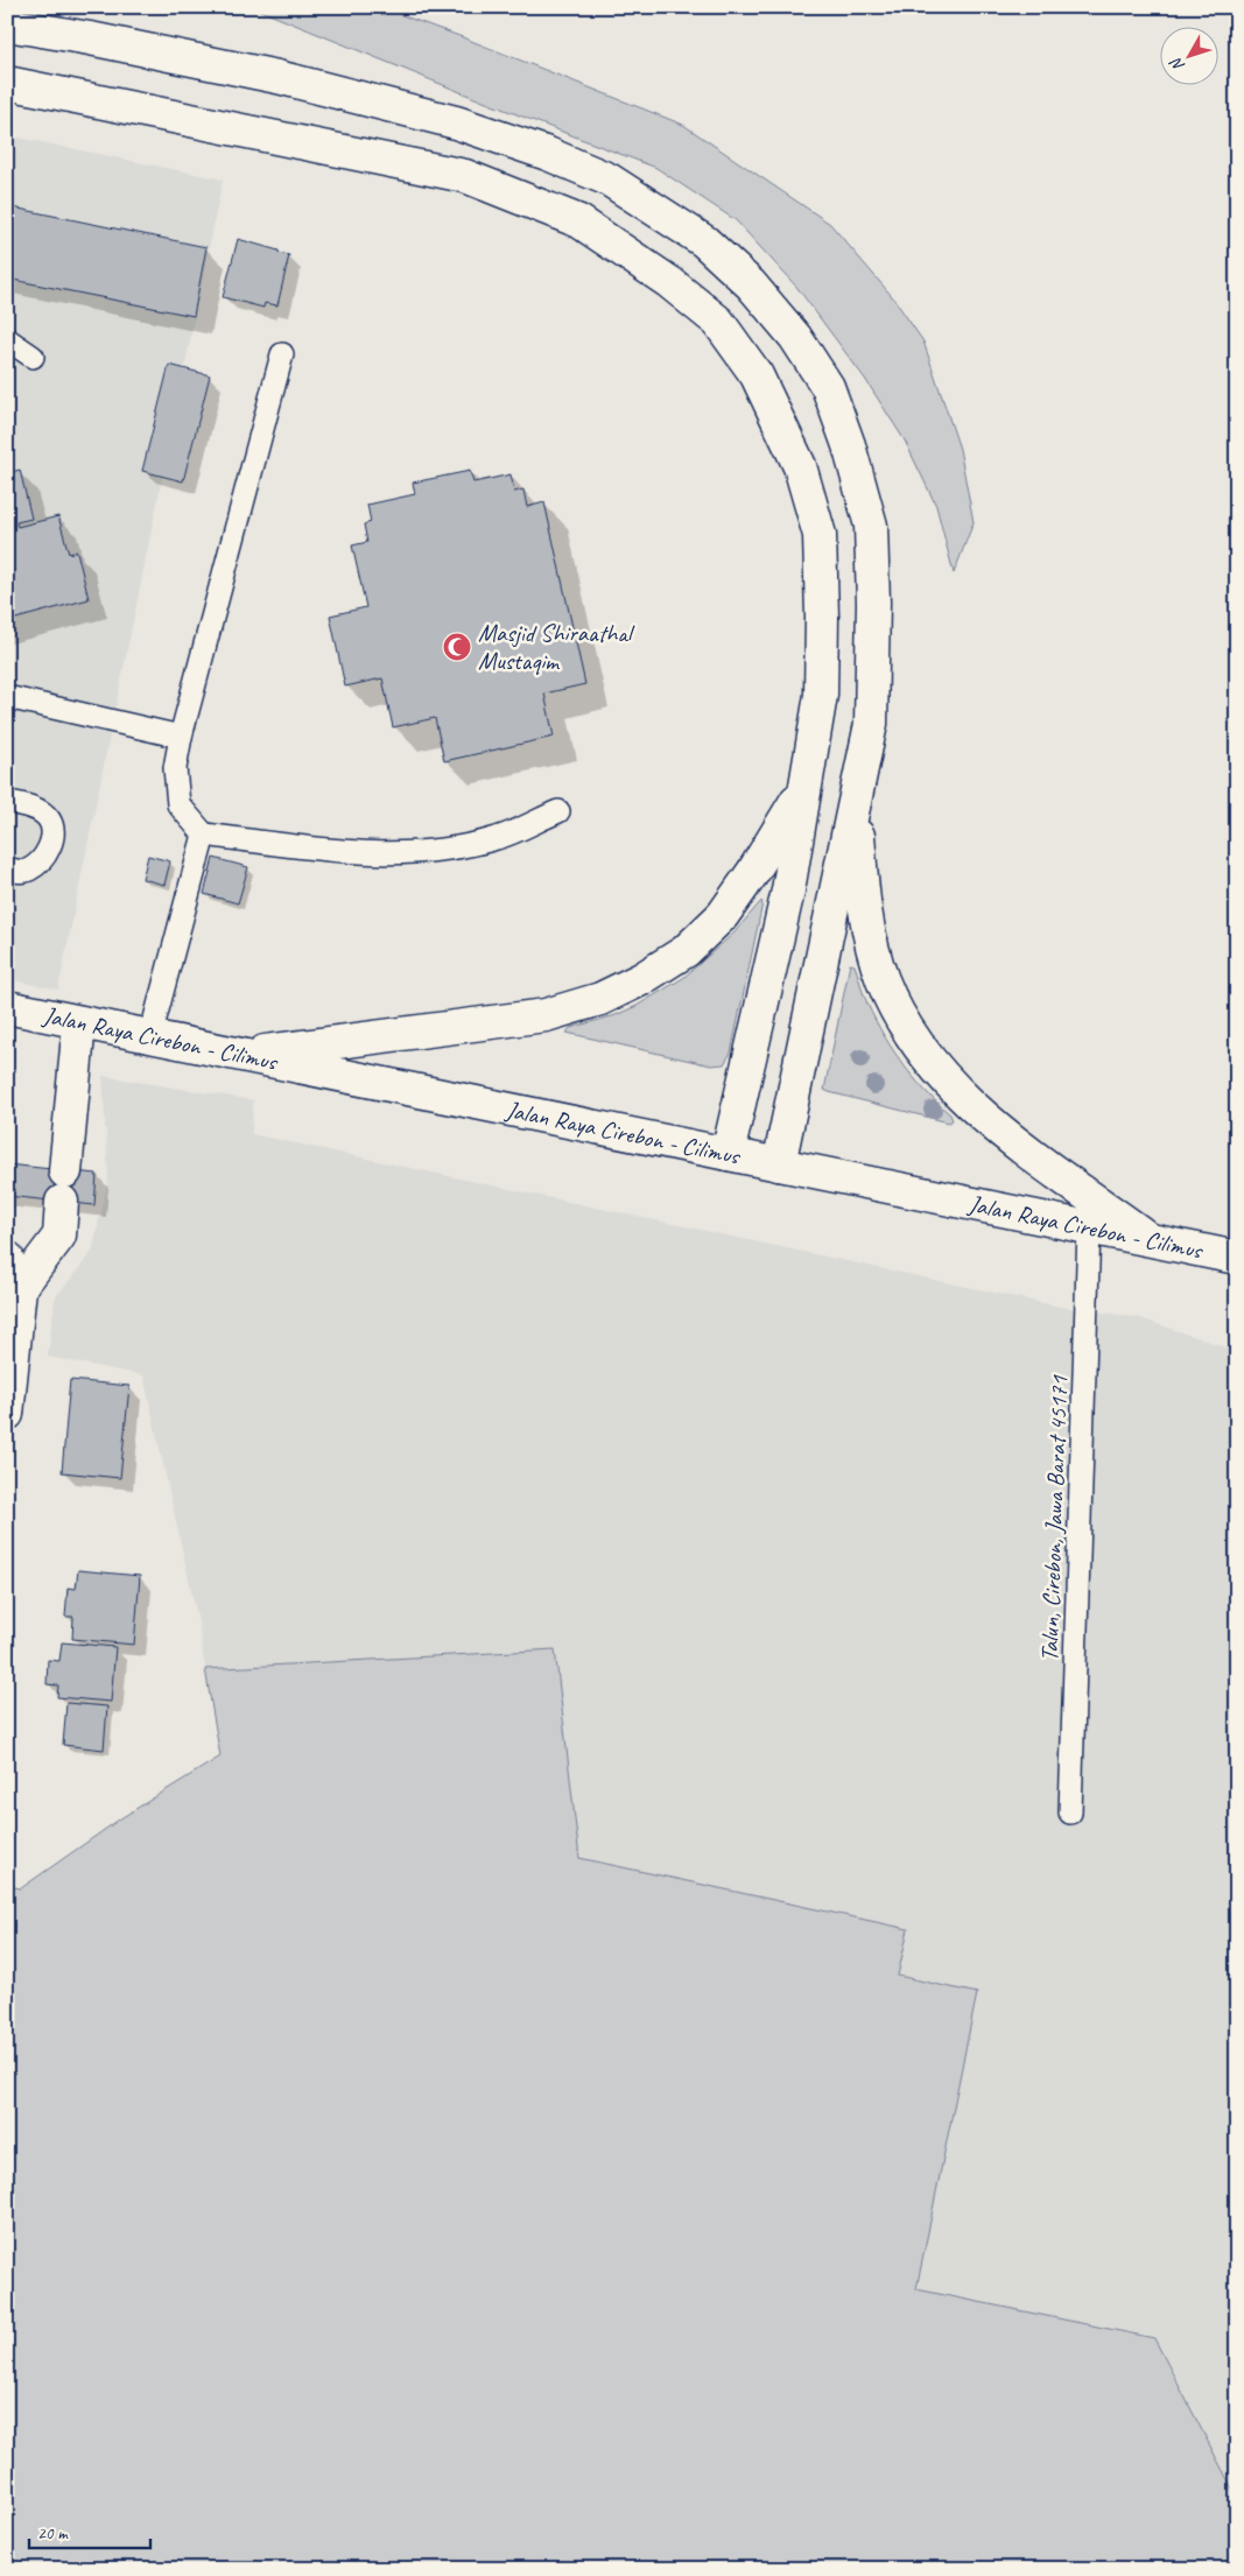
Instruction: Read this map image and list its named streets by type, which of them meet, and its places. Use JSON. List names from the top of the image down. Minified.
{"streets":{"main road":["Jalan Raya Cirebon - Cilimus"],"lane":["Talun, Cirebon, Jawa Barat 45171"]},"crossings":[["Jalan Raya Cirebon - Cilimus","Talun, Cirebon, Jawa Barat 45171"]],"places":{"mosque":["Masjid Shiraathal Mustaqim"]},"scale_bar":"20 m","north":"bottom left"}
